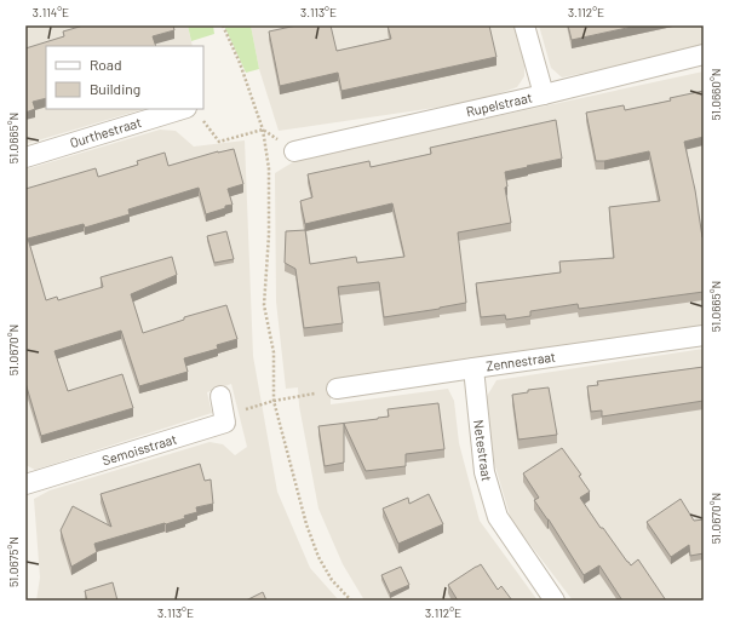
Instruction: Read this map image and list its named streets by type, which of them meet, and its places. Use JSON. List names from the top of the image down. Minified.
{"streets":{"street":["Rupelstraat","Ourthestraat","Zennestraat","Semoisstraat","Netestraat"]},"crossings":[["Zennestraat","Netestraat"]],"legend":["Road","Building"],"coordinates":["3.114°E","3.113°E","3.112°E","51.0660°N","51.0665°N","51.0670°N","51.0675°N"]}
